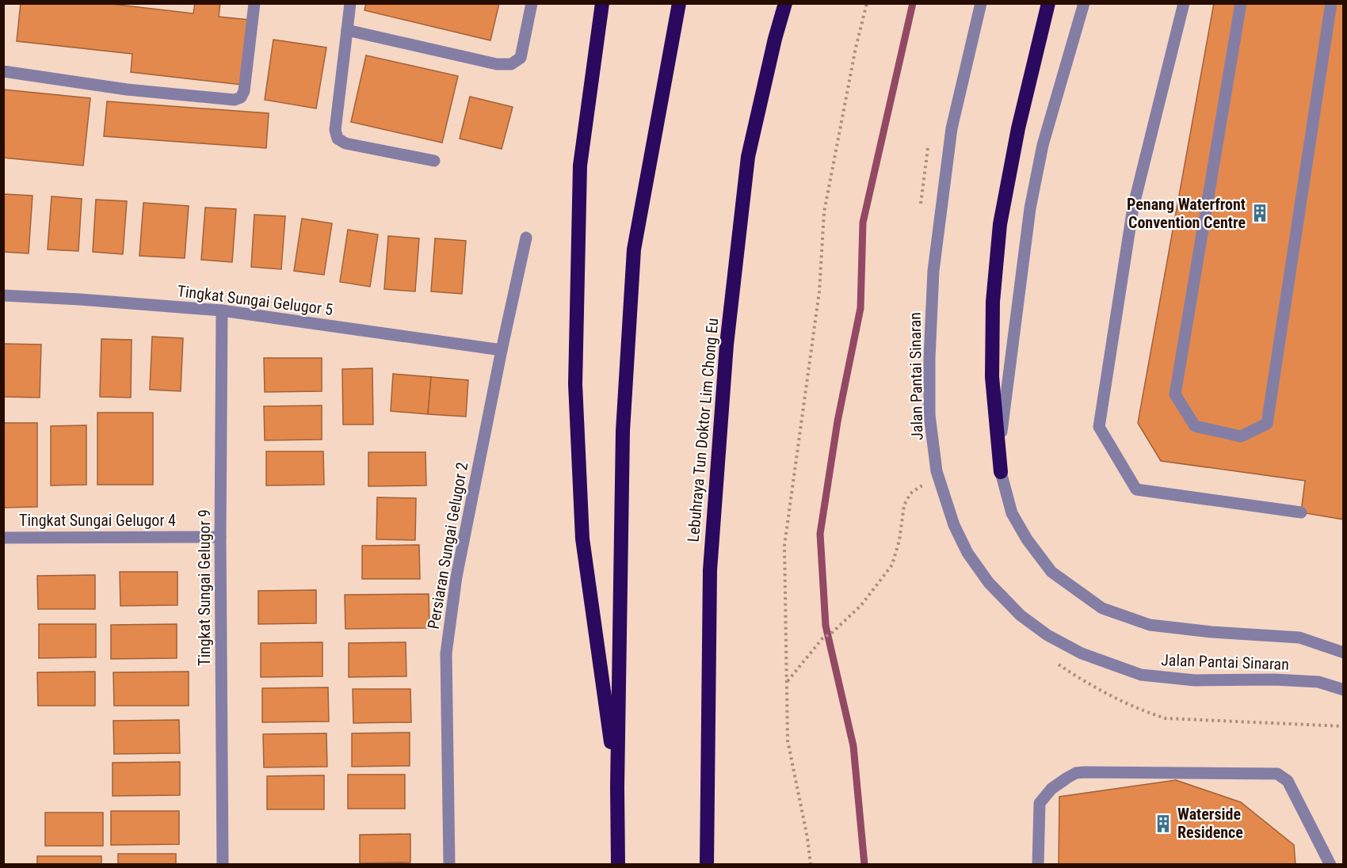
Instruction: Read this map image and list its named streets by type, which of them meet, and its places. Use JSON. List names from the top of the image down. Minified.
{"streets":{"highway":["Lebuhraya Tun Doktor Lim Chong Eu"],"street":["Tingkat Sungai Gelugor 5","Jalan Pantai Sinaran","Tingkat Sungai Gelugor 4","Persiaran Sungai Gelugor 2","Tingkat Sungai Gelugor 9"]},"crossings":[["Tingkat Sungai Gelugor 5","Persiaran Sungai Gelugor 2"],["Tingkat Sungai Gelugor 5","Tingkat Sungai Gelugor 9"],["Tingkat Sungai Gelugor 4","Tingkat Sungai Gelugor 9"]],"places":{"building":["Penang Waterfront Convention Centre","Waterside Residence"]}}
